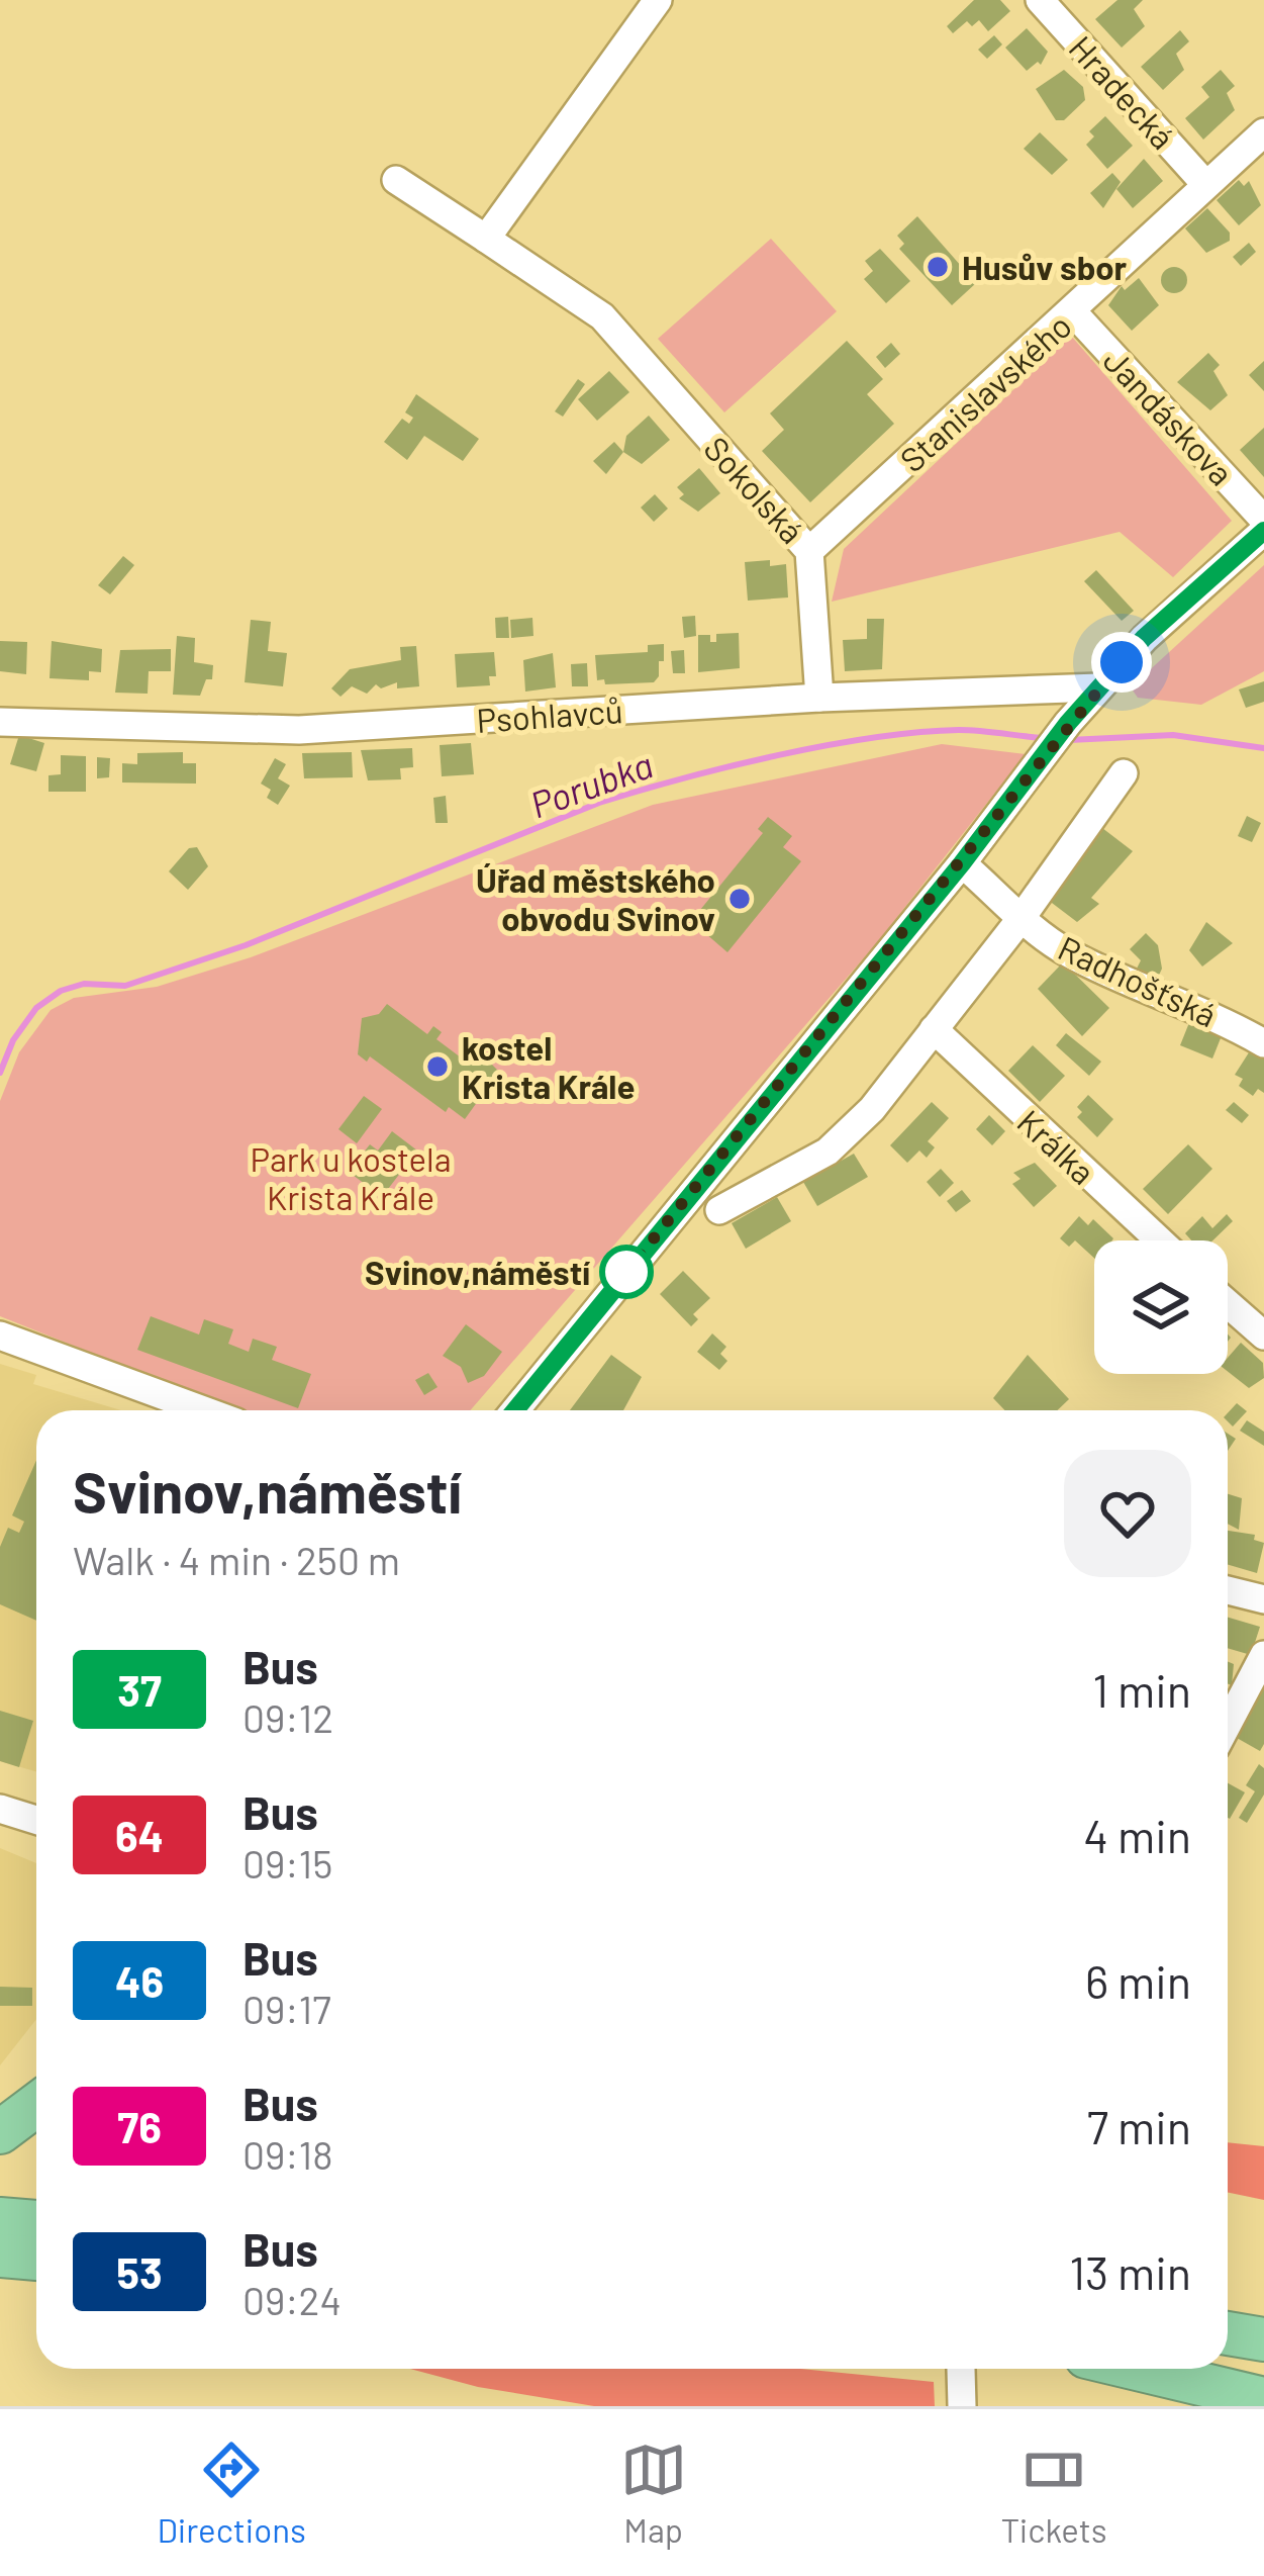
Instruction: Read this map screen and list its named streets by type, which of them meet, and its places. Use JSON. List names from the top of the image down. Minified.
{"streets":{"street":["Hradecká","Stanislavského","Jandáskova","Sokolská","Psohlavců","Radhošťská","Králka"]},"crossings":[["Hradecká","Stanislavského"],["Stanislavského","Jandáskova"],["Stanislavského","Sokolská"],["Sokolská","Psohlavců"]],"water":["Porubka"],"parks":["Park u kostela Krista Krále"],"places":["Husův sbor","Úřad městského obvodu Svinov","kostel Krista Krále","Svinov,náměstí"],"lines":["bus line 37"],"page":{"heading":["Svinov,náměstí","Walk · 4 min · 250 m"],"list":[{"mark":"37","name":"Bus","note":"09:12","value":"1 min"},{"mark":"64","name":"Bus","note":"09:15","value":"4 min"},{"mark":"46","name":"Bus","note":"09:17","value":"6 min"},{"mark":"76","name":"Bus","note":"09:18","value":"7 min"},{"mark":"53","name":"Bus","note":"09:24","value":"13 min"}],"tabs":["Directions","Map","Tickets"]}}
